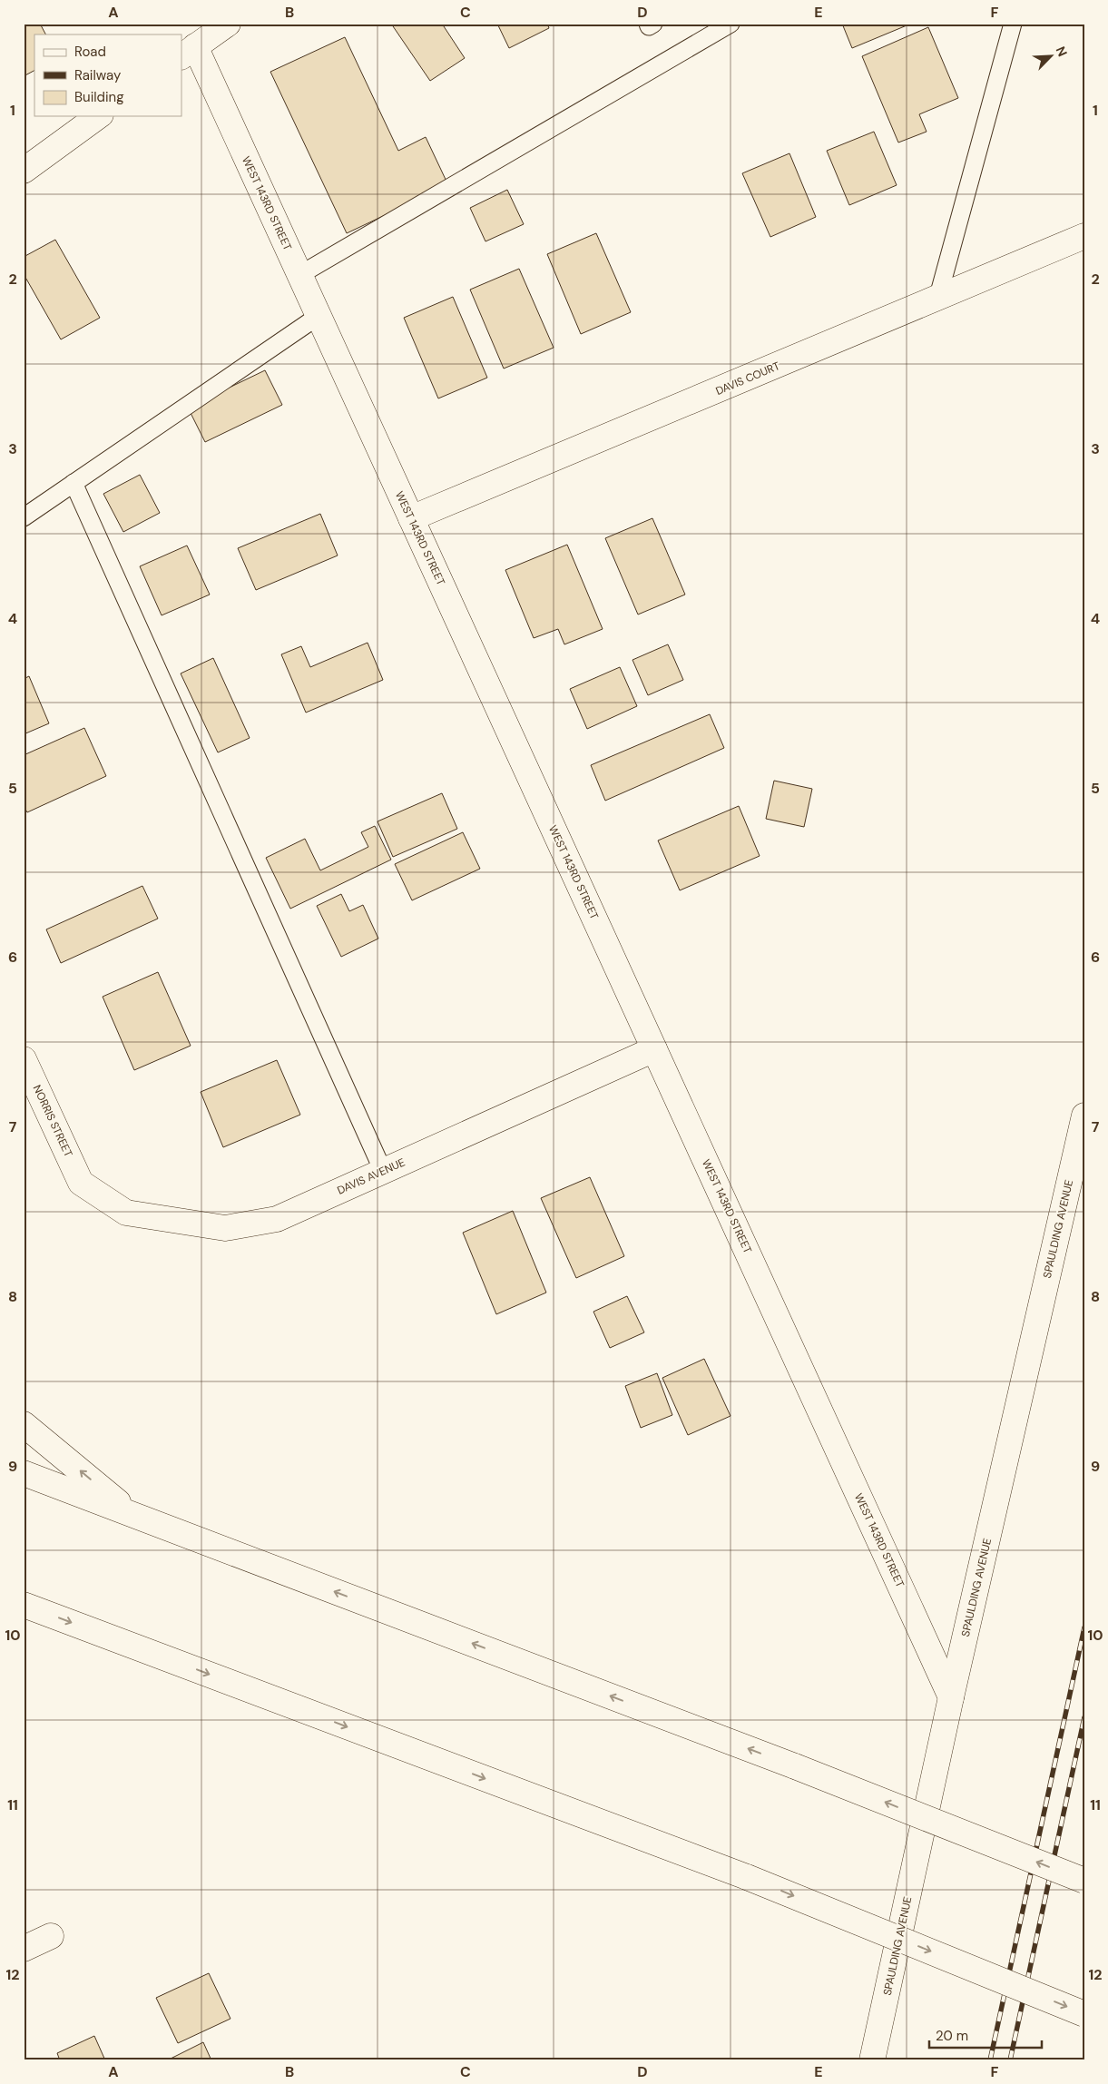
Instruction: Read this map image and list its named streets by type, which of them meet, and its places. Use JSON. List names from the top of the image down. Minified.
{"streets":{"main road":["WEST 143RD STREET","DAVIS COURT","NORRIS STREET","DAVIS AVENUE","SPAULDING AVENUE"]},"crossings":[["WEST 143RD STREET","DAVIS COURT"],["WEST 143RD STREET","DAVIS AVENUE"],["WEST 143RD STREET","SPAULDING AVENUE"],["NORRIS STREET","DAVIS AVENUE"]],"legend":["Road","Railway","Building"],"scale_bar":"20 m","north":"top right","grid":{"columns":["A","B","C","D","E","F"],"rows":["1","2","3","4","5","6","7","8","9","10","11","12"]}}
